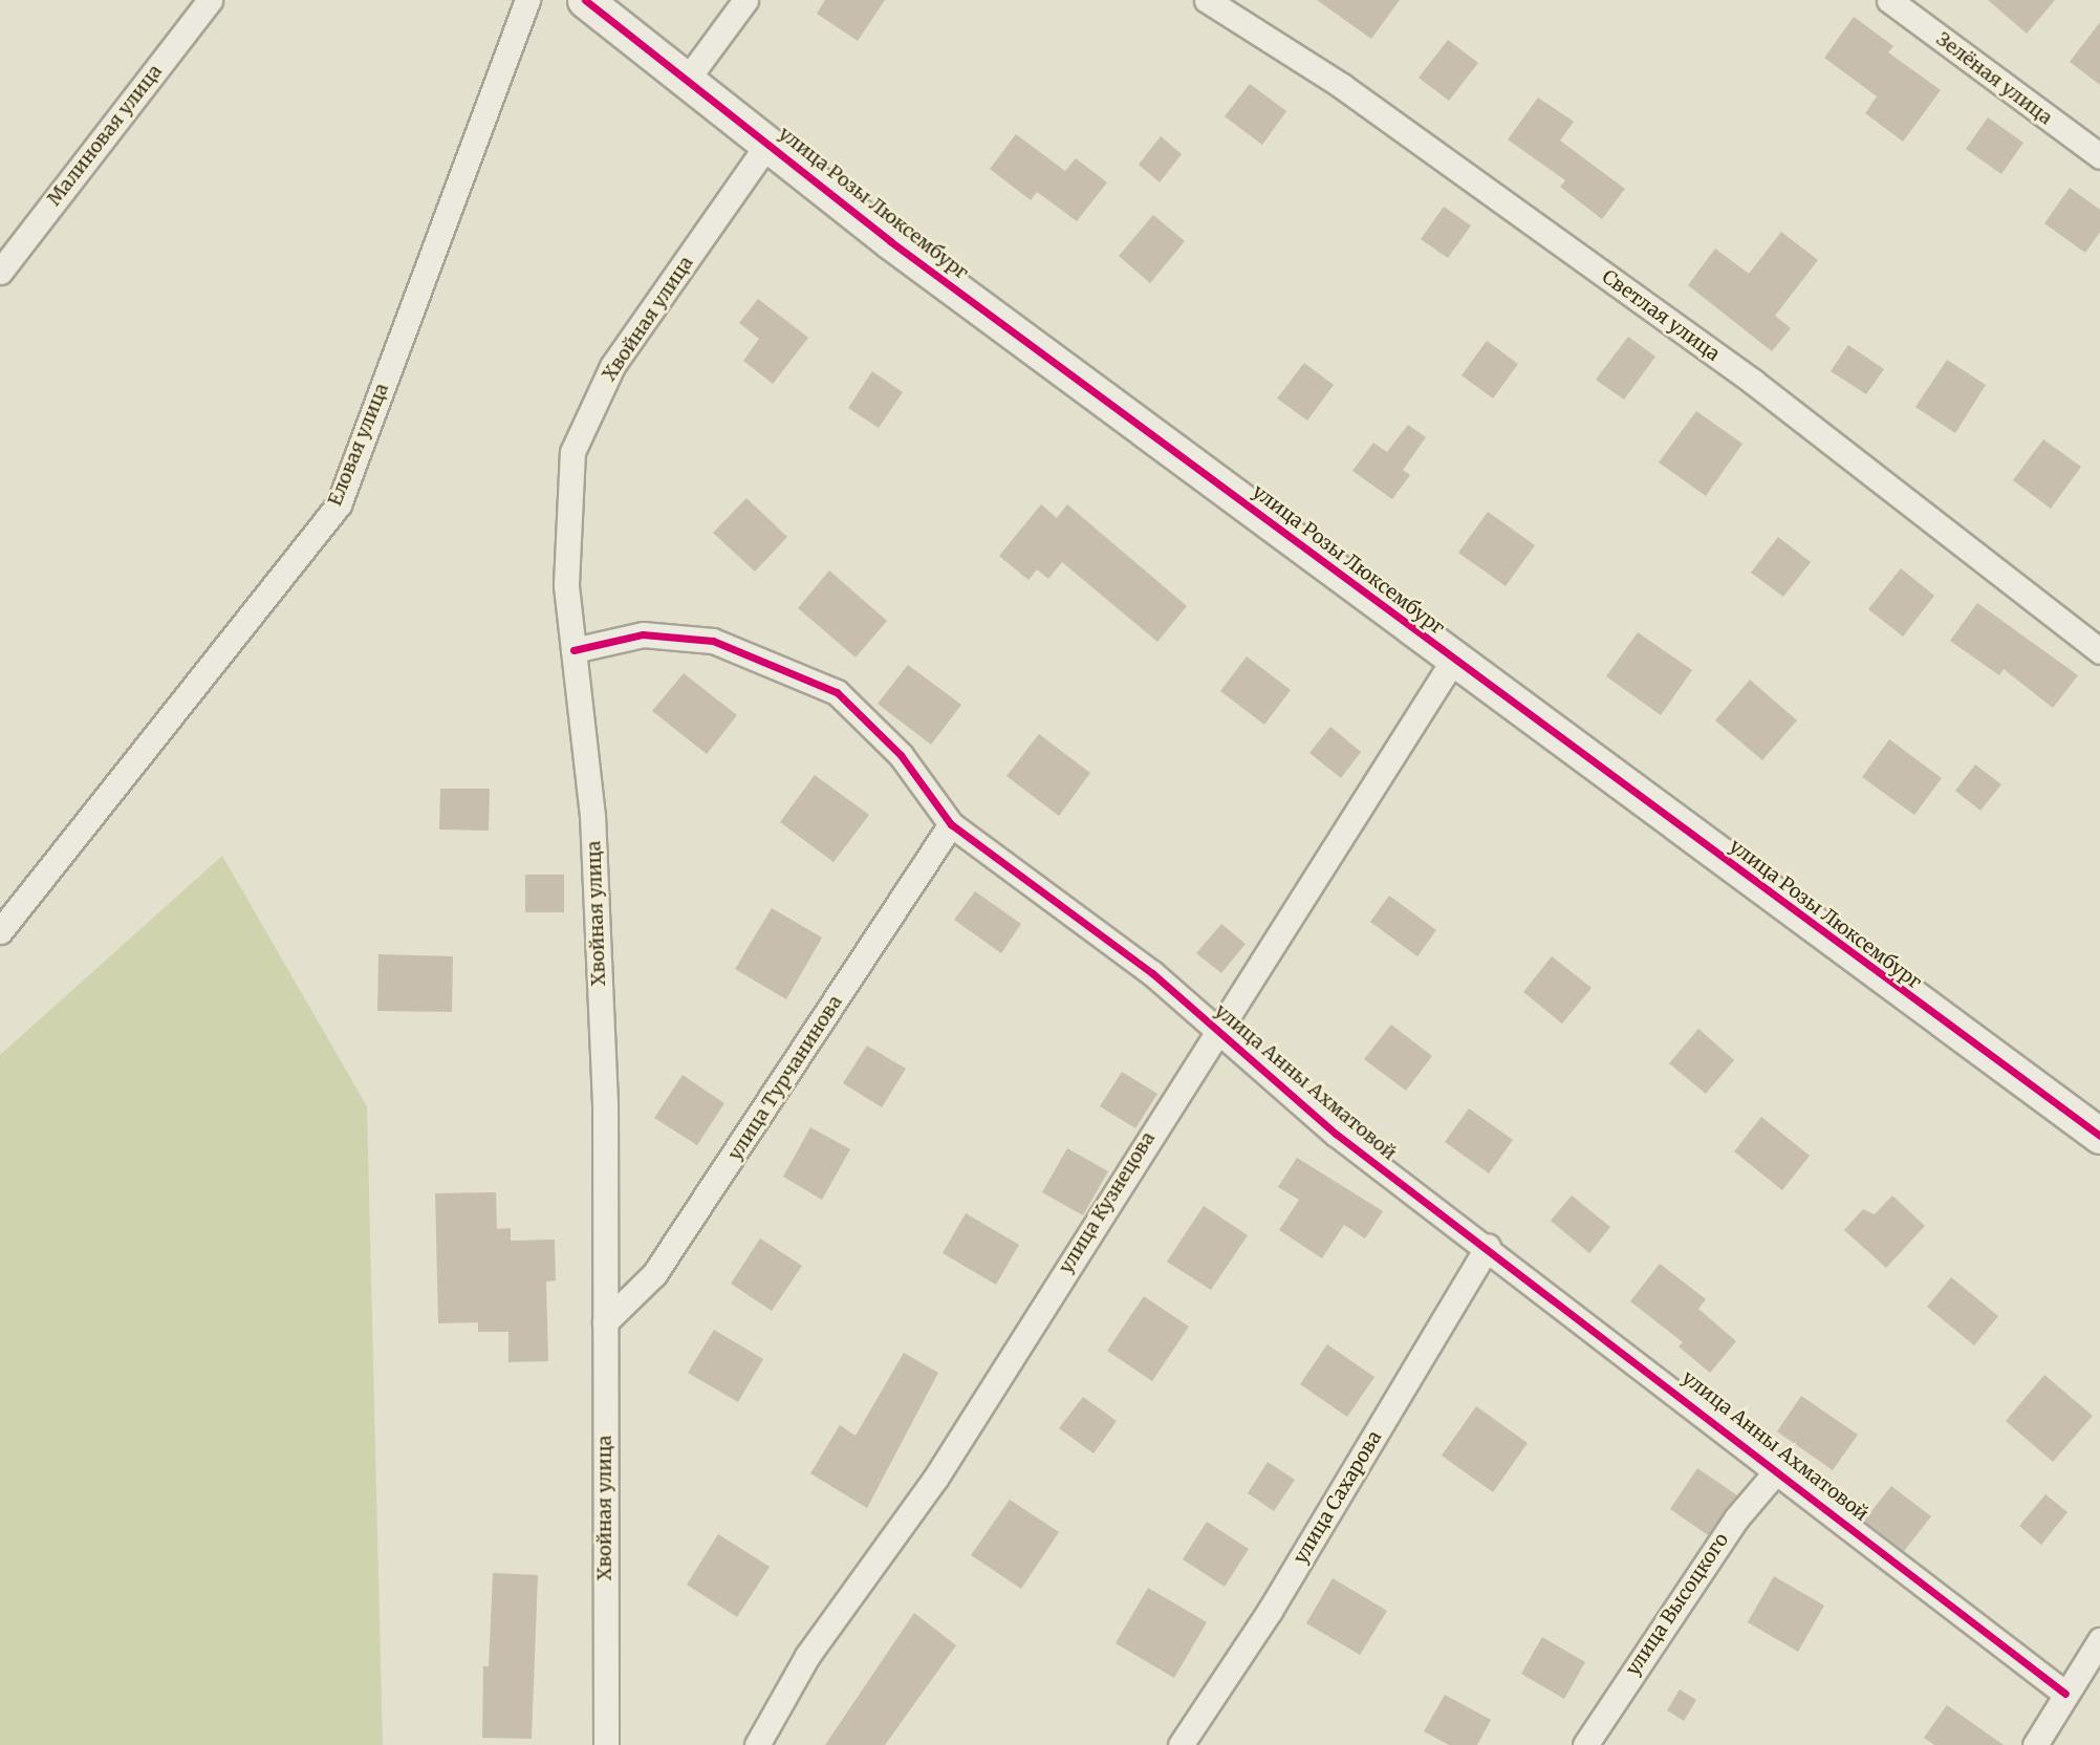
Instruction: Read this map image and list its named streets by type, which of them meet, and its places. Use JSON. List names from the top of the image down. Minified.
{"streets":{"street":["Зелёная улица","Малиновая улица","улица Розы Люксембург","Светлая улица","Хвойная улица","Еловая улица","улица Турчанинова","улица Анны Ахматовой","улица Кузнецова","улица Сахарова","улица Высоцкого"]},"crossings":[["улица Розы Люксембург","Хвойная улица"],["улица Розы Люксембург","улица Кузнецова"],["Хвойная улица","улица Турчанинова"],["Хвойная улица","улица Анны Ахматовой"],["улица Турчанинова","улица Анны Ахматовой"],["улица Анны Ахматовой","улица Кузнецова"],["улица Анны Ахматовой","улица Сахарова"],["улица Анны Ахматовой","улица Высоцкого"]]}
